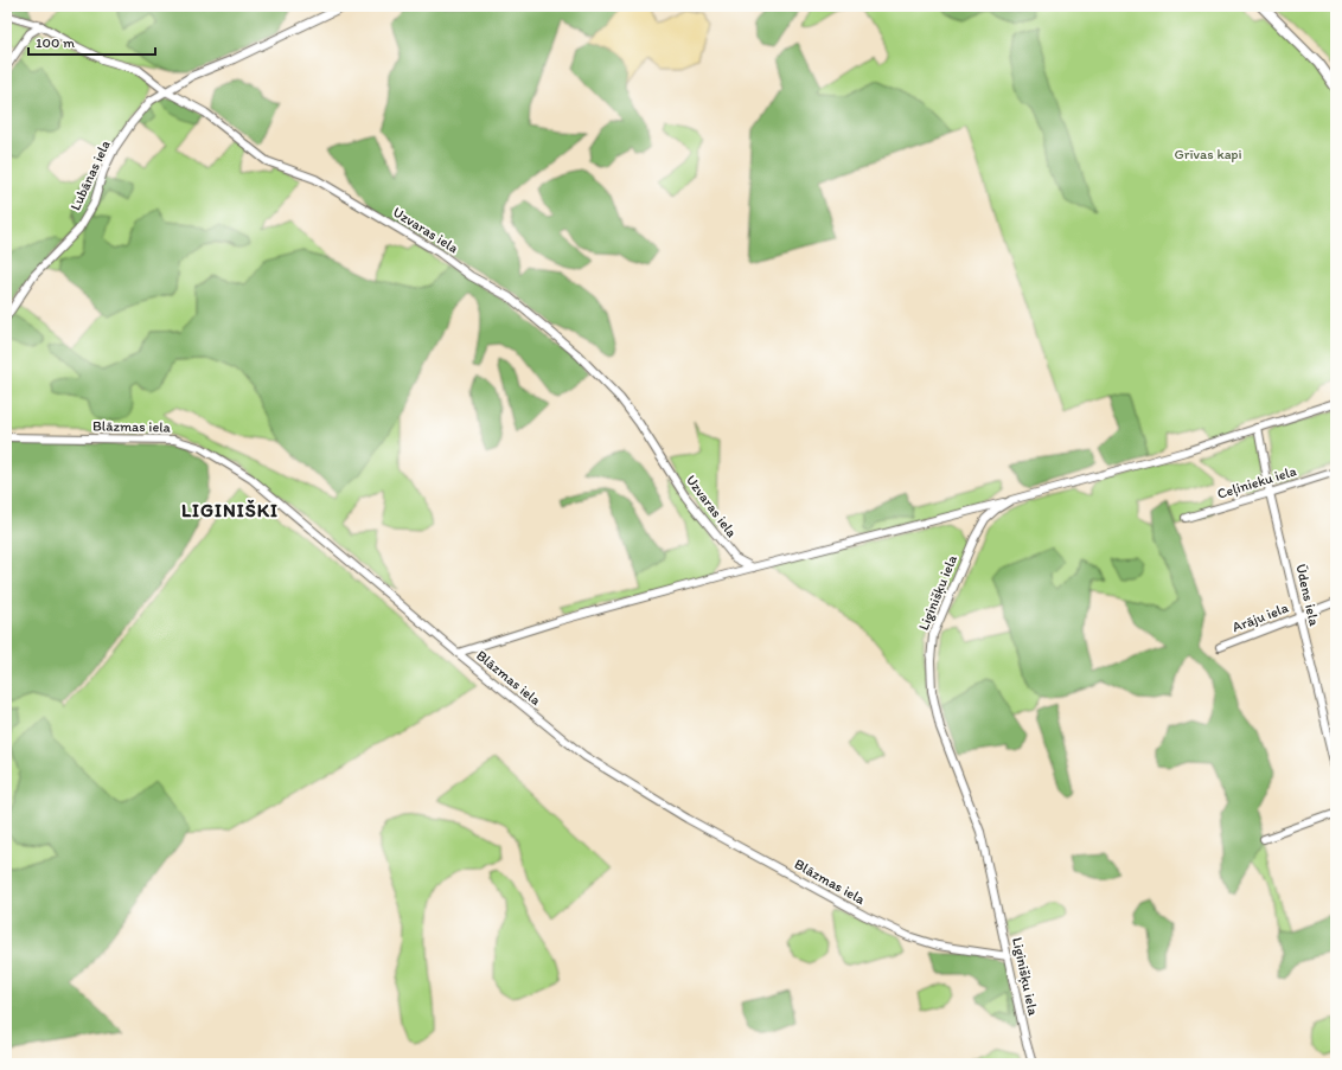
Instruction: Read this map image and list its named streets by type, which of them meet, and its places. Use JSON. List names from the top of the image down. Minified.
{"streets":{"street":["Lubānas iela","Uzvaras iela","Blāzmas iela","Ceļinieku iela","Liginišķu iela","Ūdens iela","Arāju iela"]},"crossings":[["Lubānas iela","Uzvaras iela"],["Blāzmas iela","Liginišķu iela"],["Ceļinieku iela","Ūdens iela"],["Liginišķu iela","Ūdens iela"],["Ūdens iela","Arāju iela"]],"districts":["LIGINIŠKI"],"parks":["Grīvas kapi"],"scale_bar":"100 m"}
